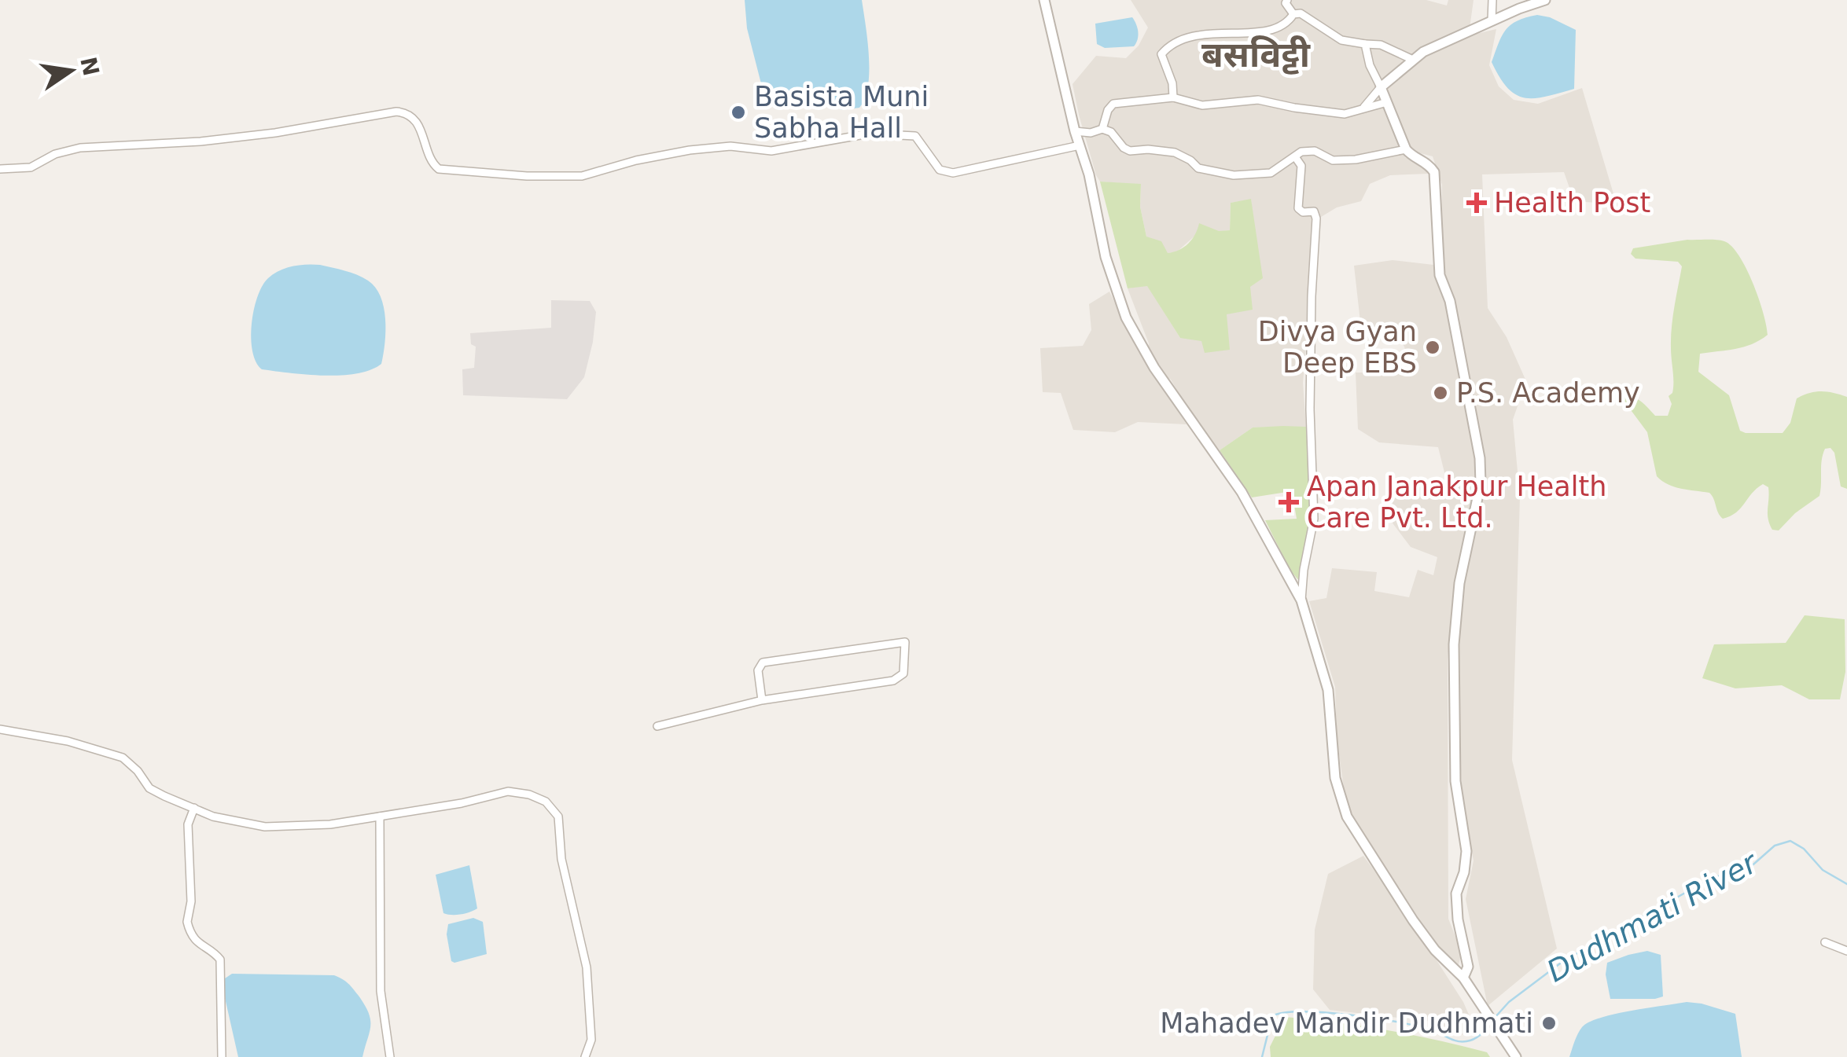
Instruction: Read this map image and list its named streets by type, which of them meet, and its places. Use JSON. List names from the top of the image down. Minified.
{"districts":["बसविट्टी"],"water":["Dudhmati River"],"places":{"other":["Basista Muni Sabha Hall","Divya Gyan Deep EBS","P.S. Academy","Mahadev Mandir Dudhmati"],"health":["Health Post","Apan Janakpur Health Care Pvt. Ltd."]},"north":"right"}
